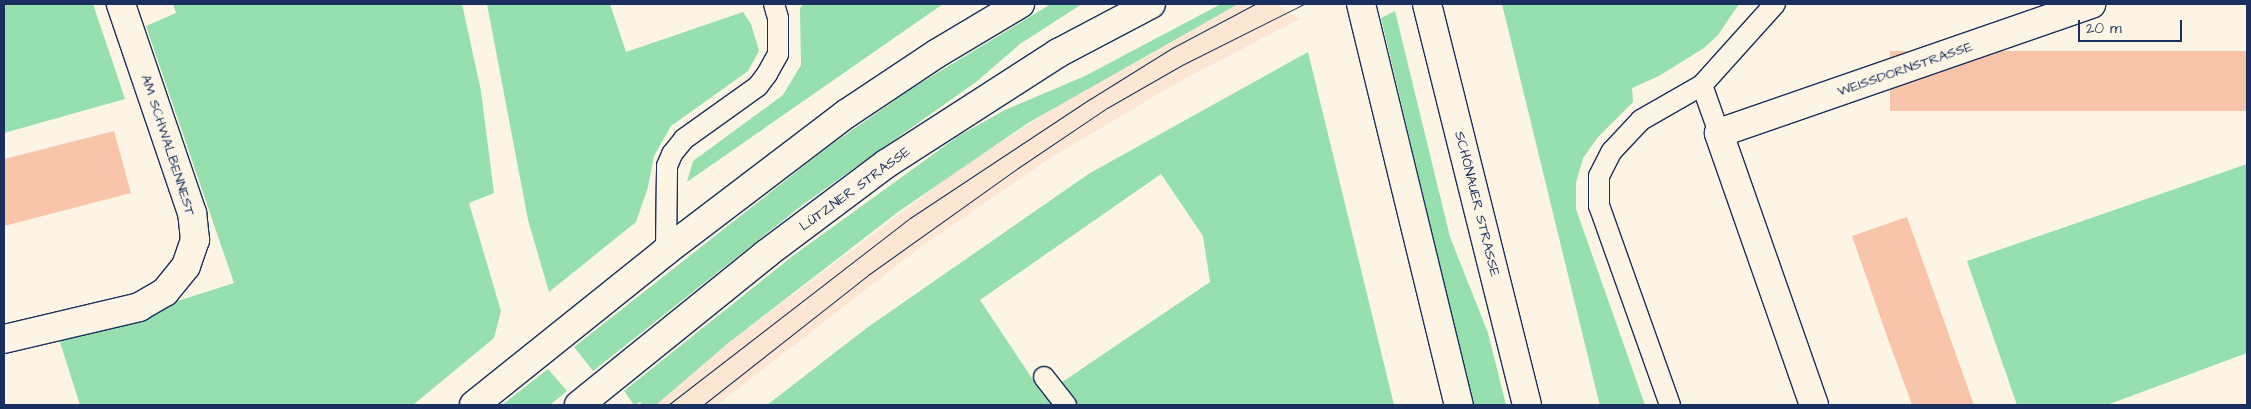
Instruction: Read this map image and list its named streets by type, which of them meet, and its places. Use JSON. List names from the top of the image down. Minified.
{"streets":{"main road":["WEISSDORNSTRASSE","AM SCHWALBENNEST","LÜTZNER STRASSE","SCHÖNAUER STRASSE"]},"scale_bar":"20 m"}
